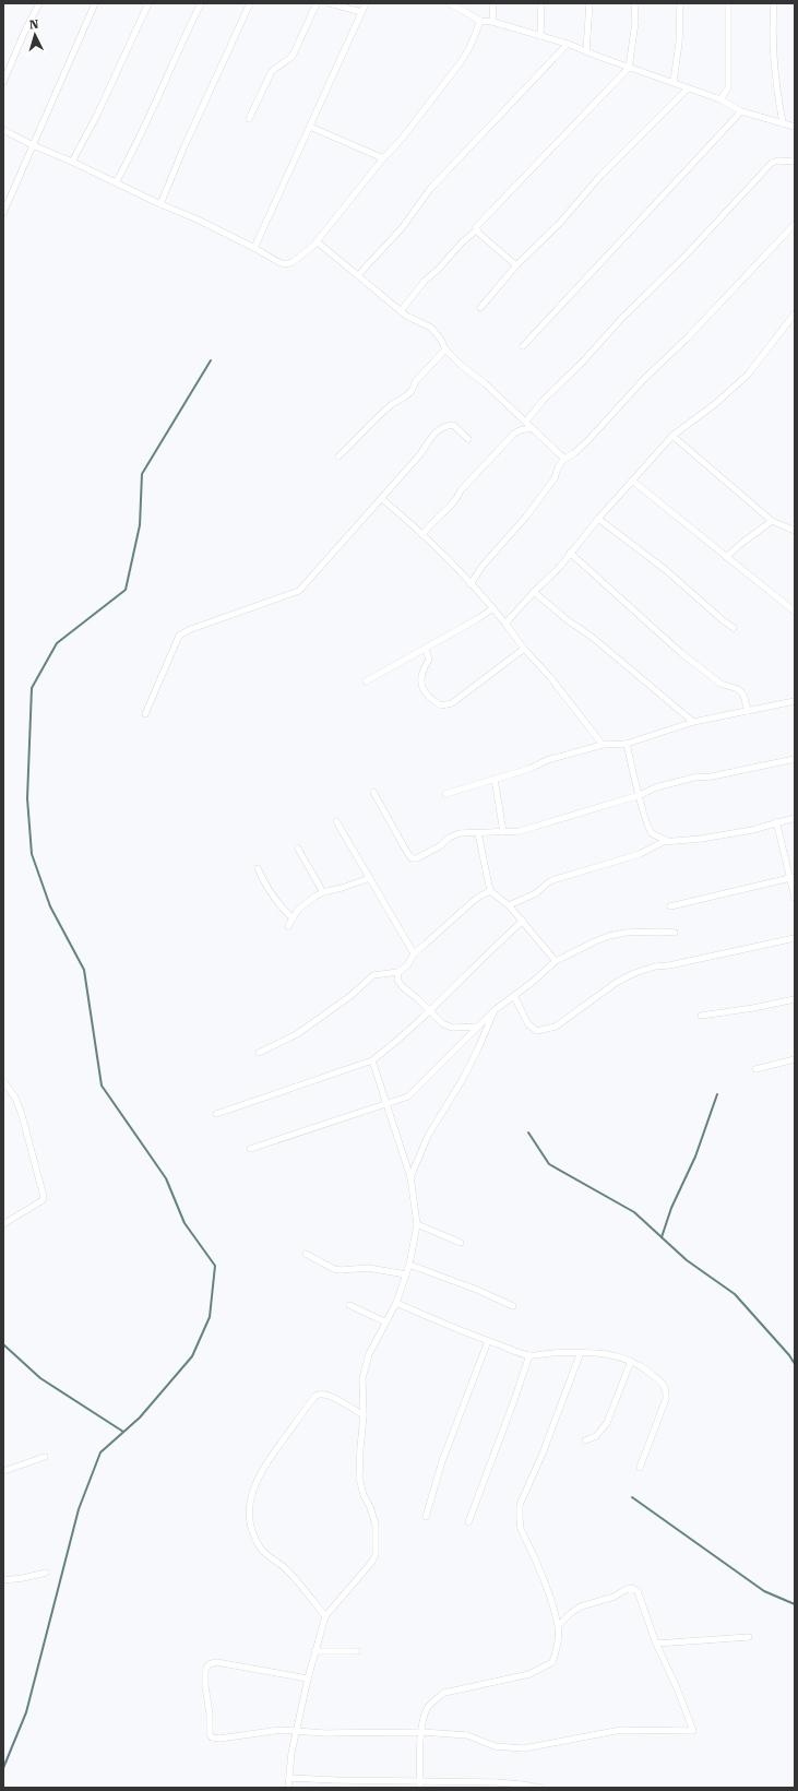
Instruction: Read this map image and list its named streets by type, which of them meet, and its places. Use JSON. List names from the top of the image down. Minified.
{"north":"top"}
